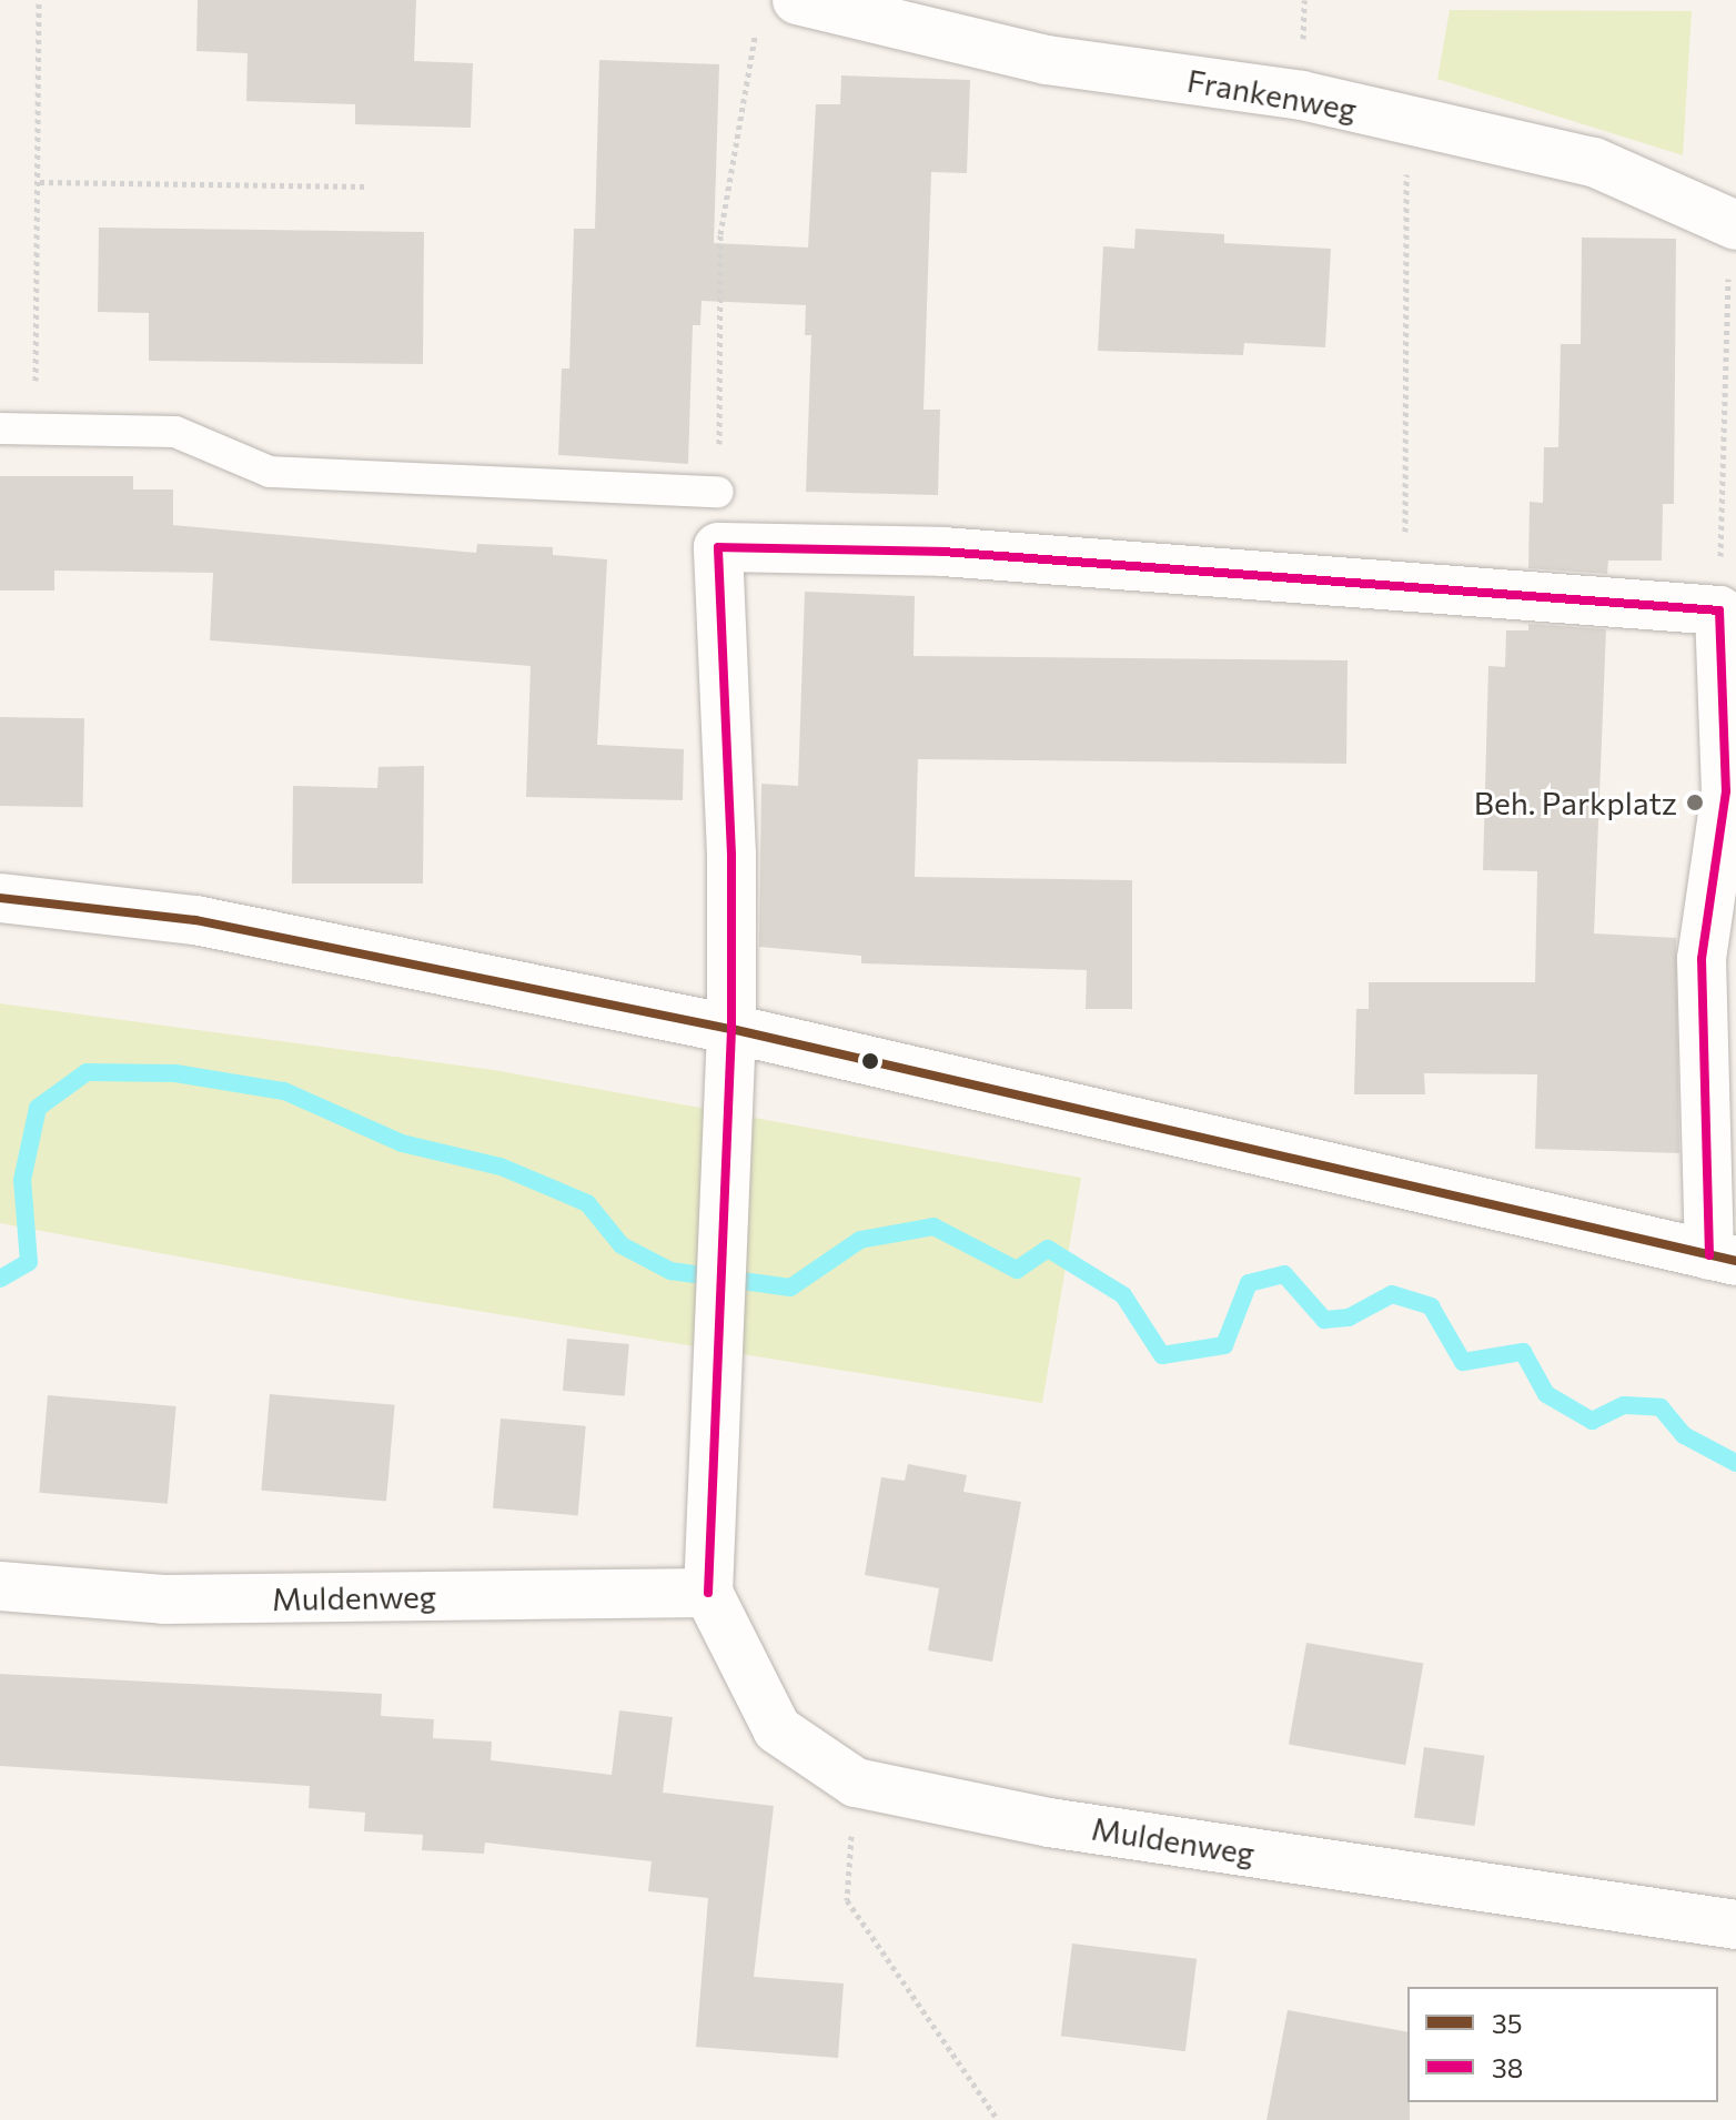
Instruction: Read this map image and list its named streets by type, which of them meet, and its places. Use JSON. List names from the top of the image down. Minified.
{"streets":{"street":["Frankenweg","Muldenweg"]},"places":["Beh. Parkplatz"],"lines":["transit line 38","transit line 35"],"legend":["35","38"]}
